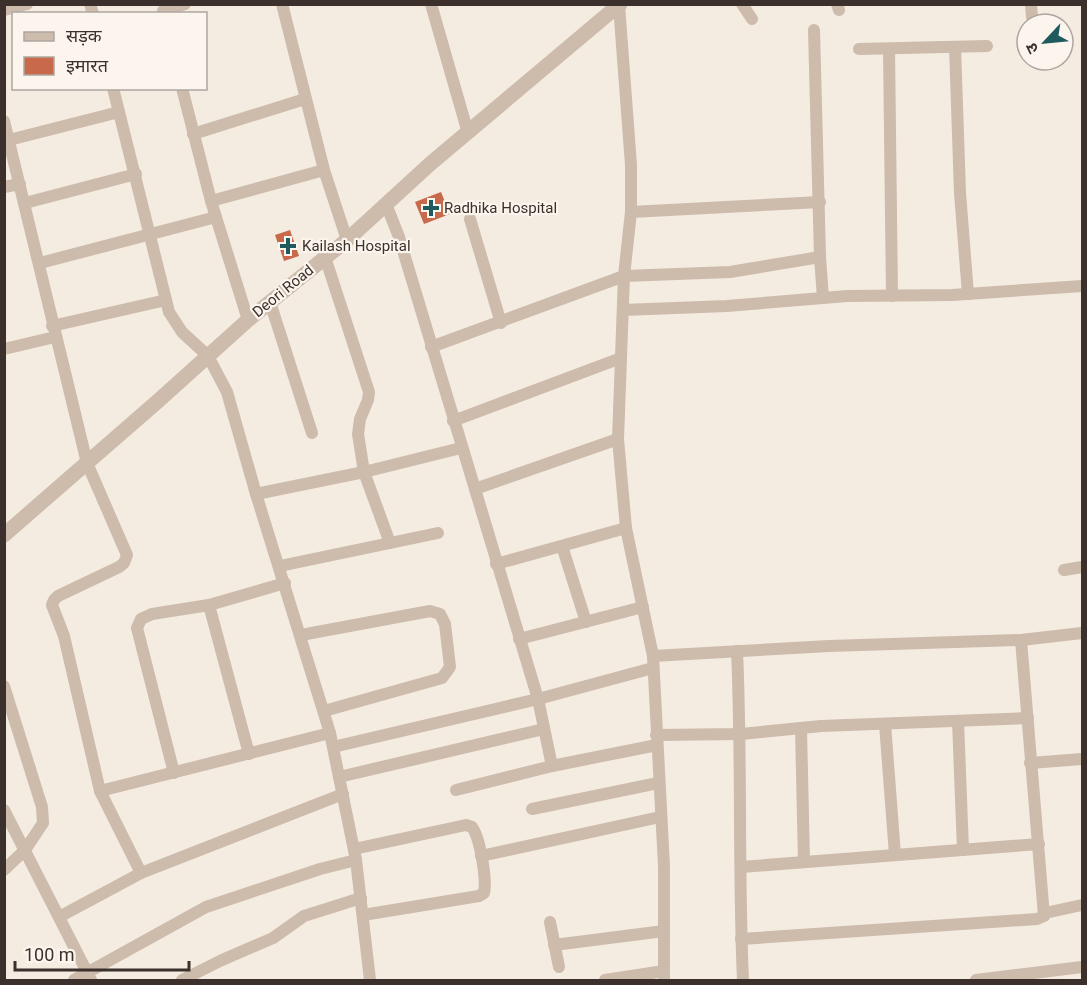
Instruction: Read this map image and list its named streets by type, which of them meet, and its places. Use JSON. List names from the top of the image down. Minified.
{"streets":{"street":["Deori Road"]},"places":{"health":["Radhika Hospital","Kailash Hospital"]},"legend":["सड़क","इमारत"],"scale_bar":"100 m","north":"bottom left"}
